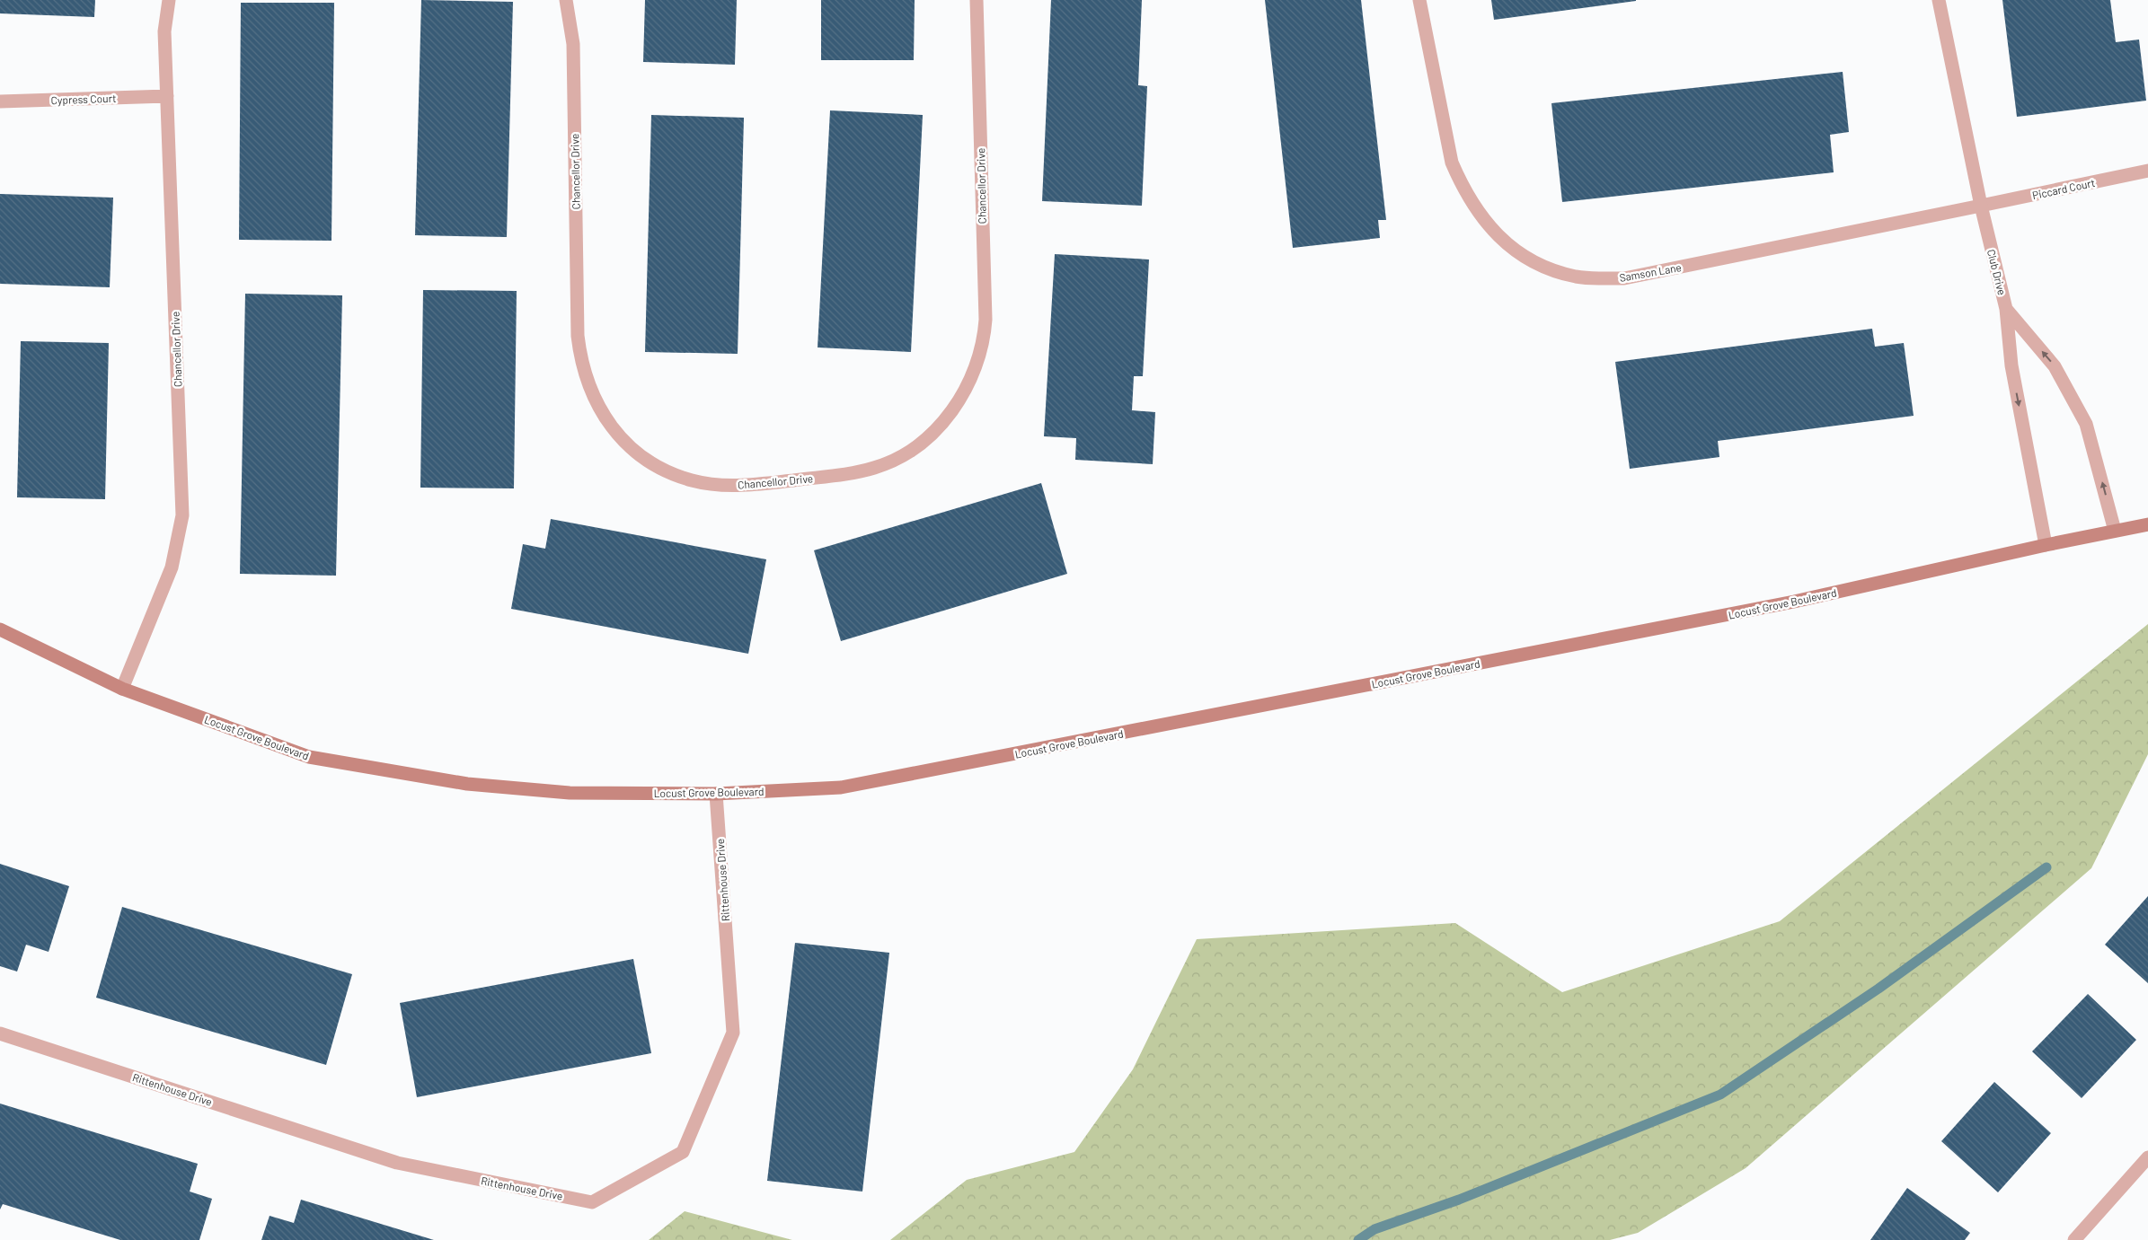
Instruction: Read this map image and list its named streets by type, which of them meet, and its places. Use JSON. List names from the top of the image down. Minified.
{"streets":{"street":["Cypress Court","Chancellor Drive","Piccard Court","Samson Lane","Club Drive","Locust Grove Boulevard","Rittenhouse Drive"]},"crossings":[["Cypress Court","Chancellor Drive"],["Chancellor Drive","Locust Grove Boulevard"],["Piccard Court","Samson Lane"],["Piccard Court","Club Drive"],["Samson Lane","Club Drive"],["Club Drive","Locust Grove Boulevard"],["Locust Grove Boulevard","Rittenhouse Drive"]]}
